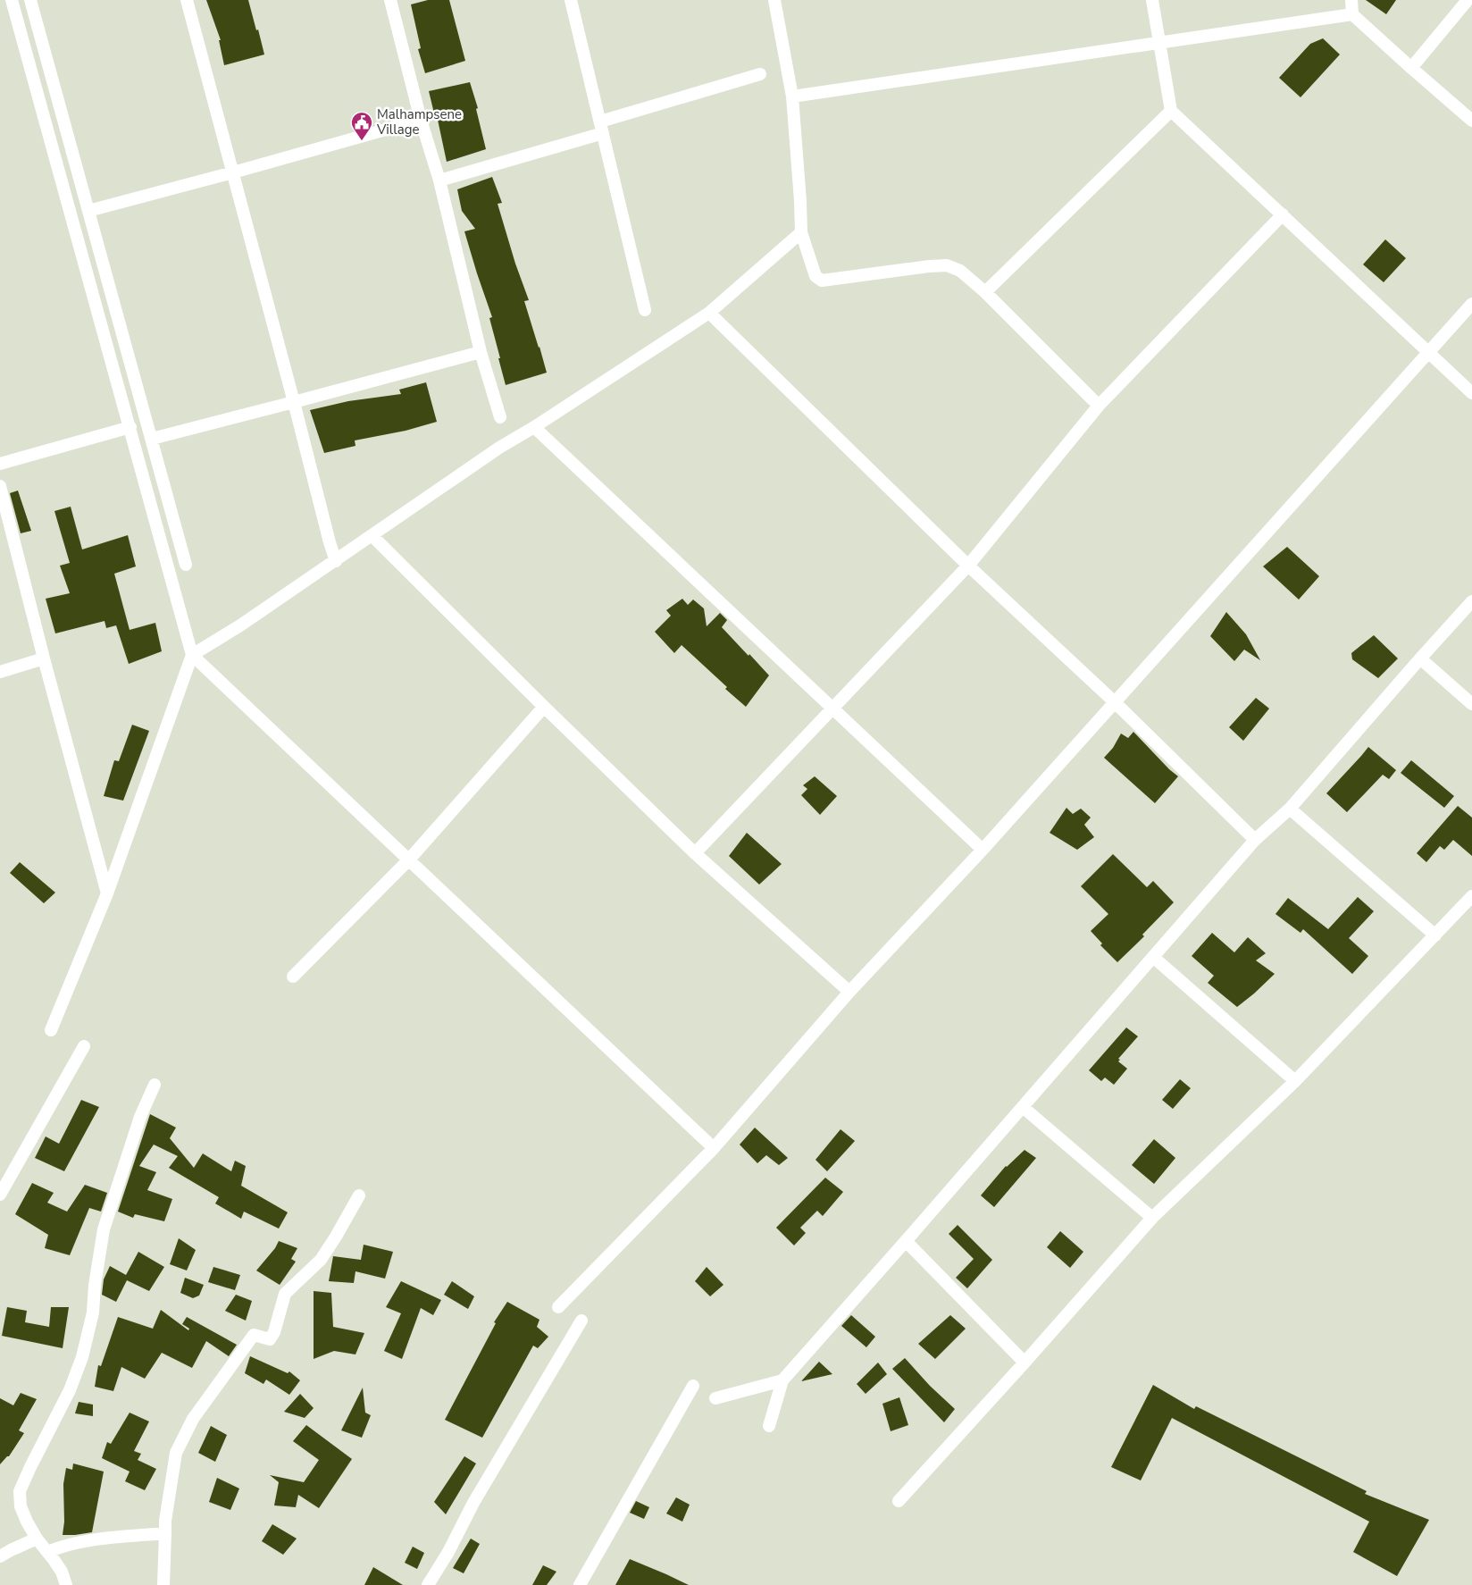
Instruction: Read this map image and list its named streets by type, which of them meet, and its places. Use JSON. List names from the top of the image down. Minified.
{"places":{"public building":["Malhampsene Village"]}}
